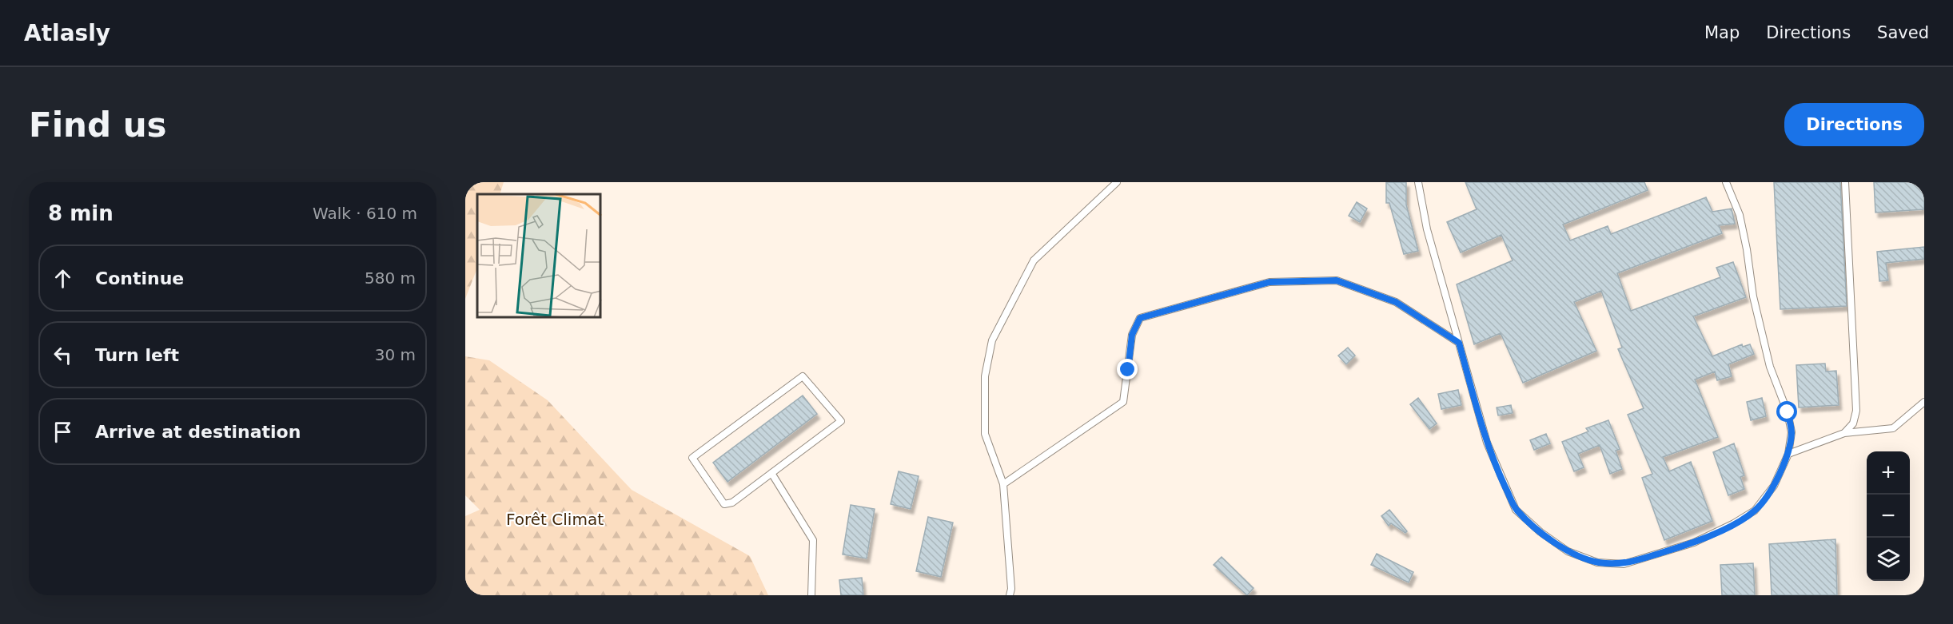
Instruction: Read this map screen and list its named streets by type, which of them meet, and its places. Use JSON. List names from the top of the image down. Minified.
{"parks":["Forêt Climat"],"page":{"header":"Atlasly","nav":["Map","Directions","Saved"],"buttons":"Directions","title":"Find us","heading":["8 min","Walk · 610 m"],"list":[["Continue","580 m"],["Turn left","30 m"],"Arrive at destination"],"map_buttons":["+","−"]}}
